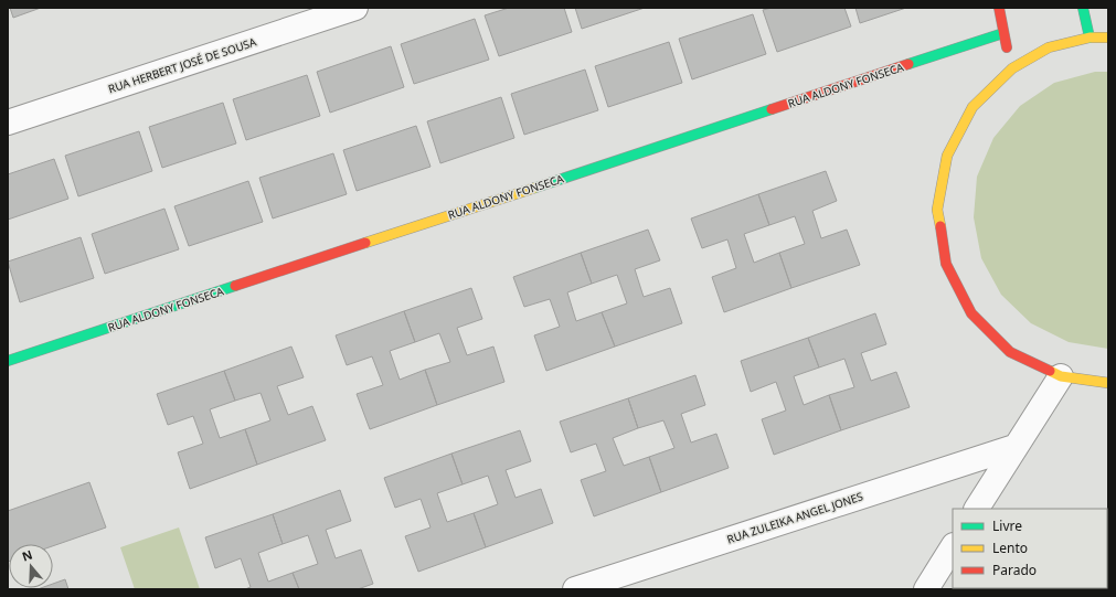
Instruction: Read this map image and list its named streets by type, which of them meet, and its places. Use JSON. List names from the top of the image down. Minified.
{"streets":{"street":["RUA HERBERT JOSÉ DE SOUSA","RUA ALDONY FONSECA","RUA ZULEIKA ANGEL JONES"]},"legend":["Livre","Lento","Parado"],"north":"top"}
